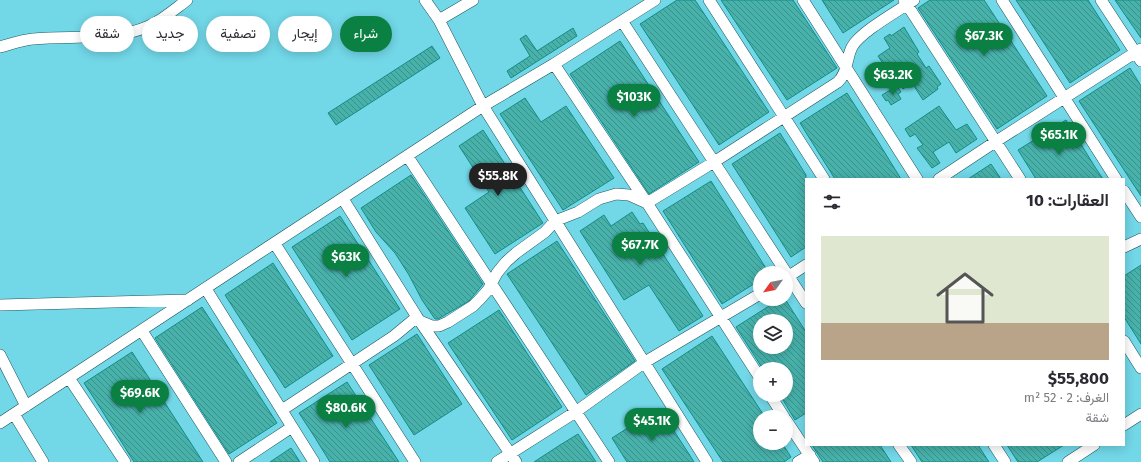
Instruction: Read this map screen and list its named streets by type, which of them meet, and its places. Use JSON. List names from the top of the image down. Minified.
{"north":"bottom left","page":{"chip":["شراء","إيجار","تصفية","جديد","شقة"],"price":["$67.3K","$63.2K","$103K","$65.1K","$55.8K","$67.7K","$63K","$69.6K","$80.6K","$45.1K"],"heading":"العقارات: 10","list":[{"name":"$55,800","note":"الغرف: 2 · 52 m² · شقة"}],"map_buttons":["+","−"]}}
